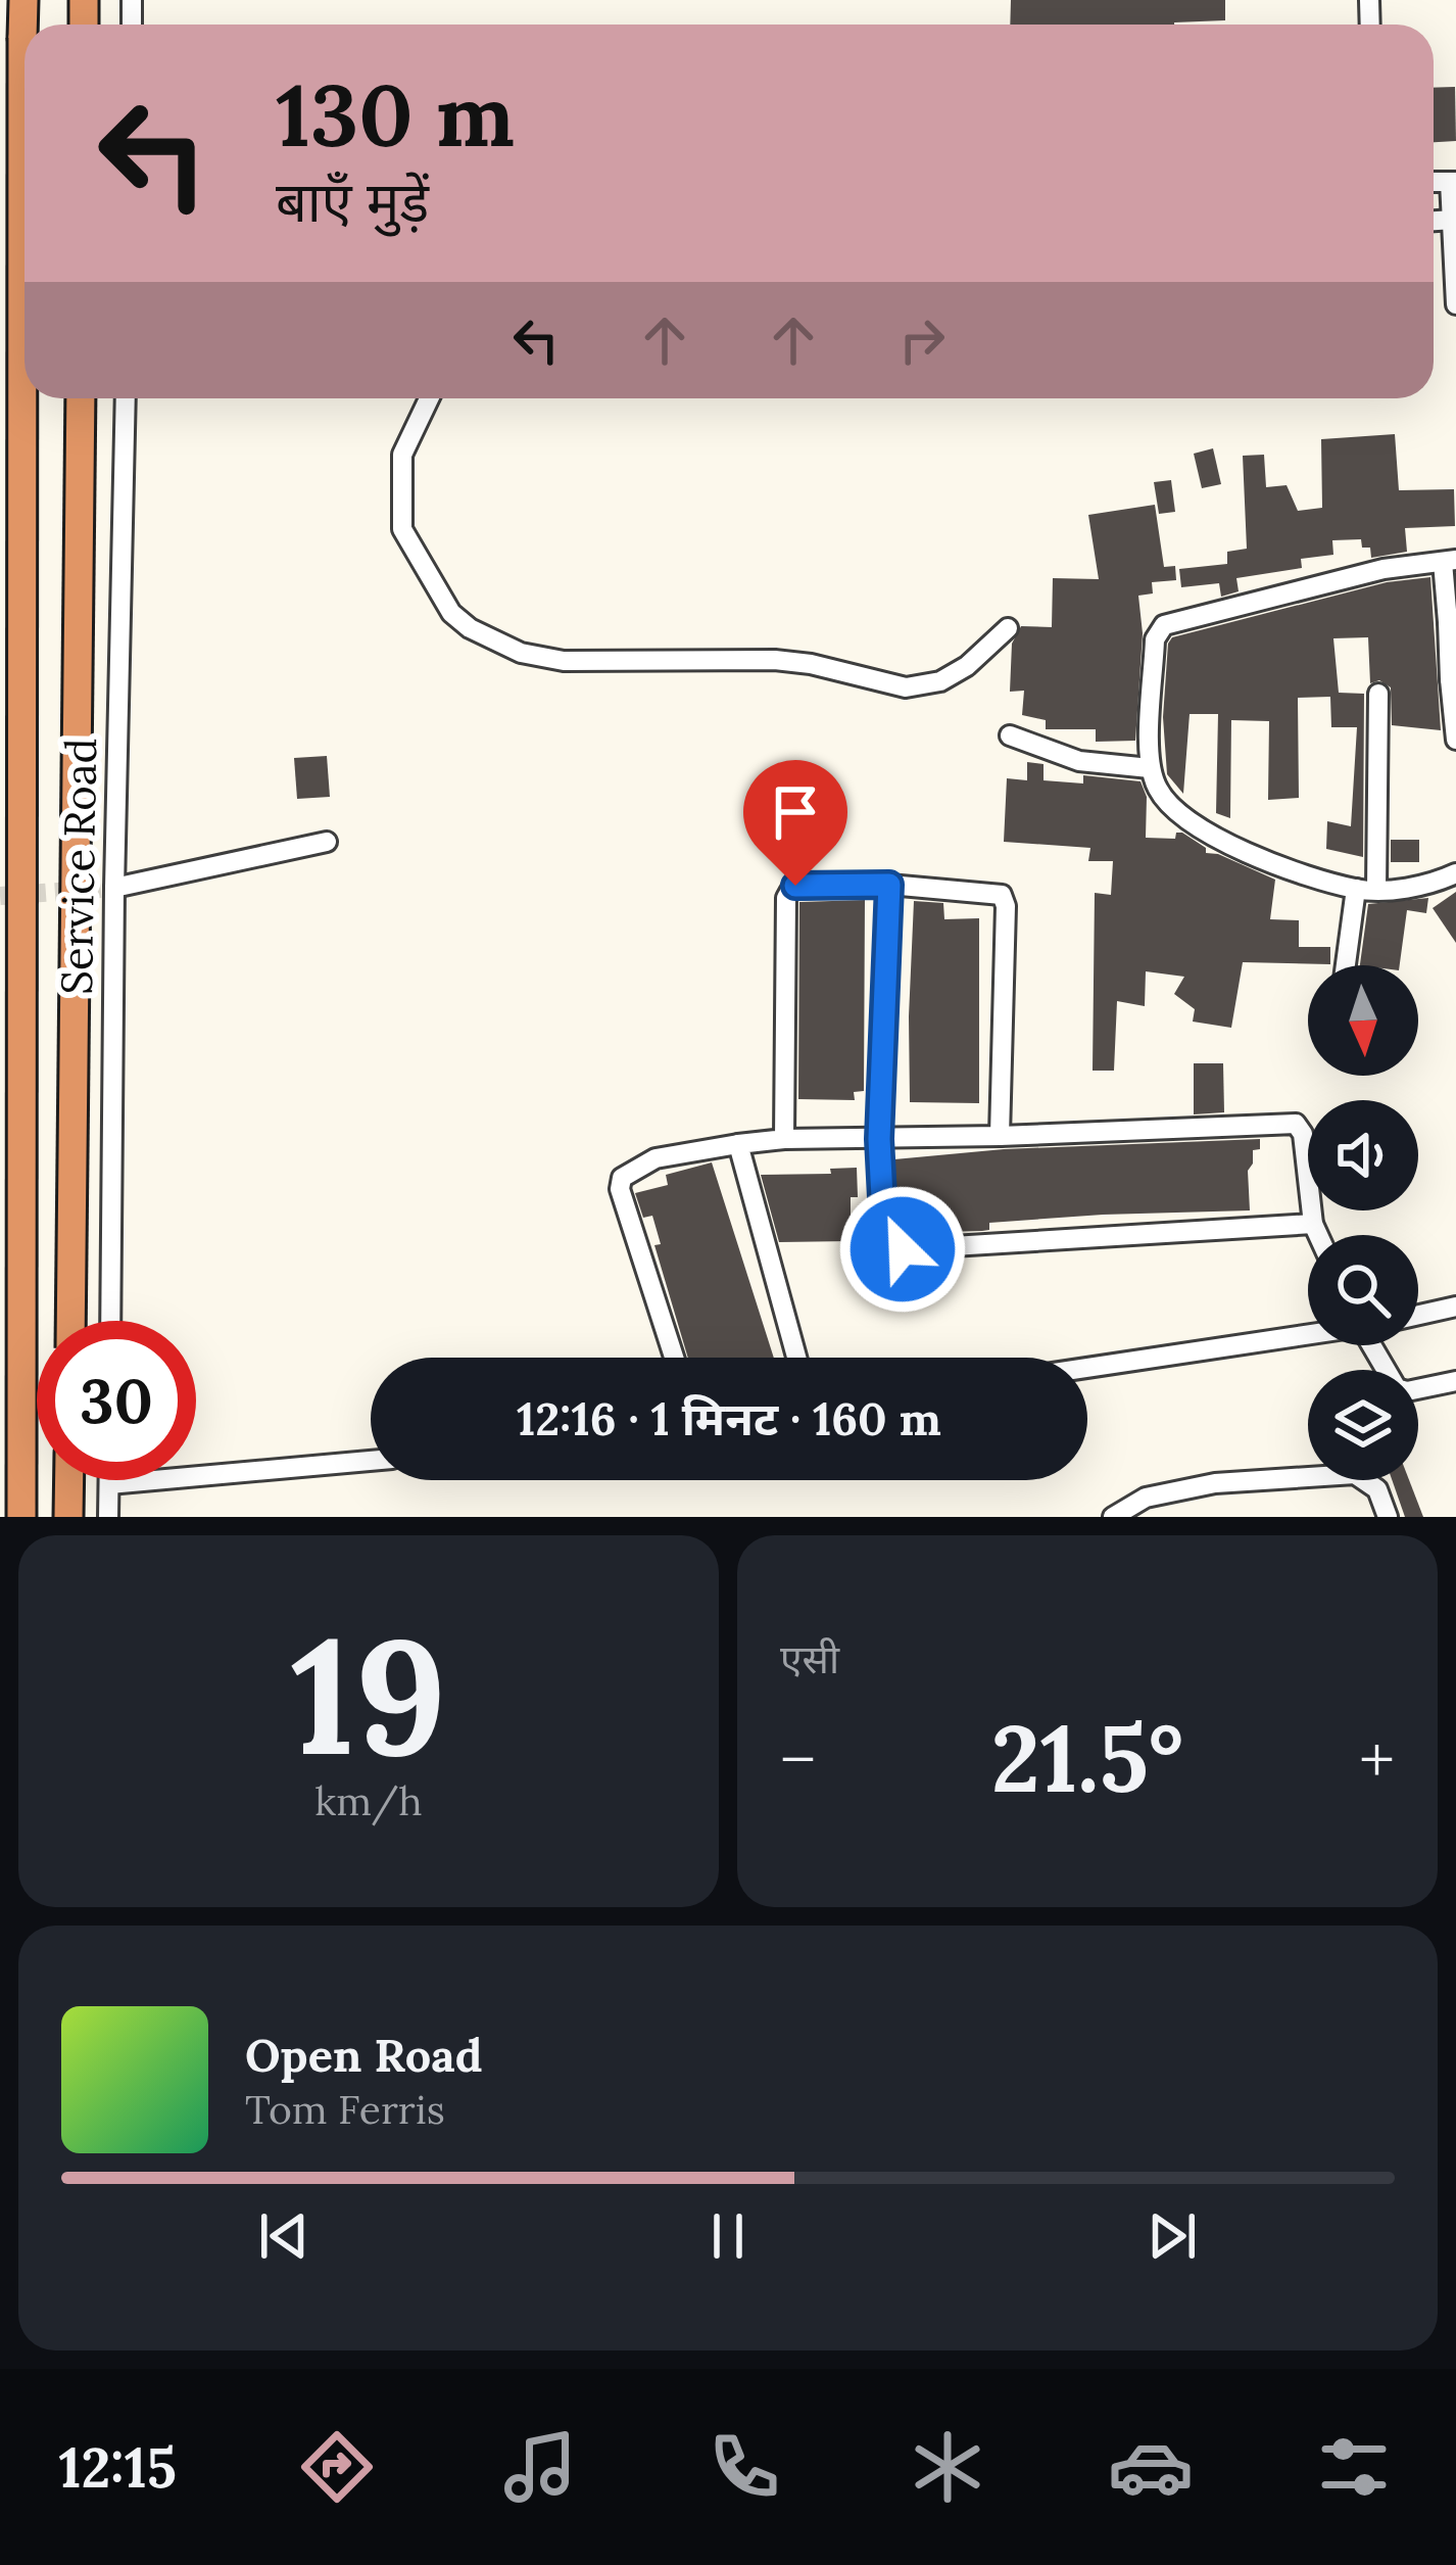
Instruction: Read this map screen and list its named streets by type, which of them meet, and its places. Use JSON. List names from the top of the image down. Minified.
{"streets":{"street":["Service Road"]},"north":"bottom","page":{"turn":["130 m","बाएँ मुड़ें"],"limit":"30","trip":"12:16 · 1 मिनट · 160 m","tile":[["19","km/h"],"एसी"],"heat":["−","21.5°","+"],"song":["Open Road","Tom Ferris"],"tabs":"12:15"}}
